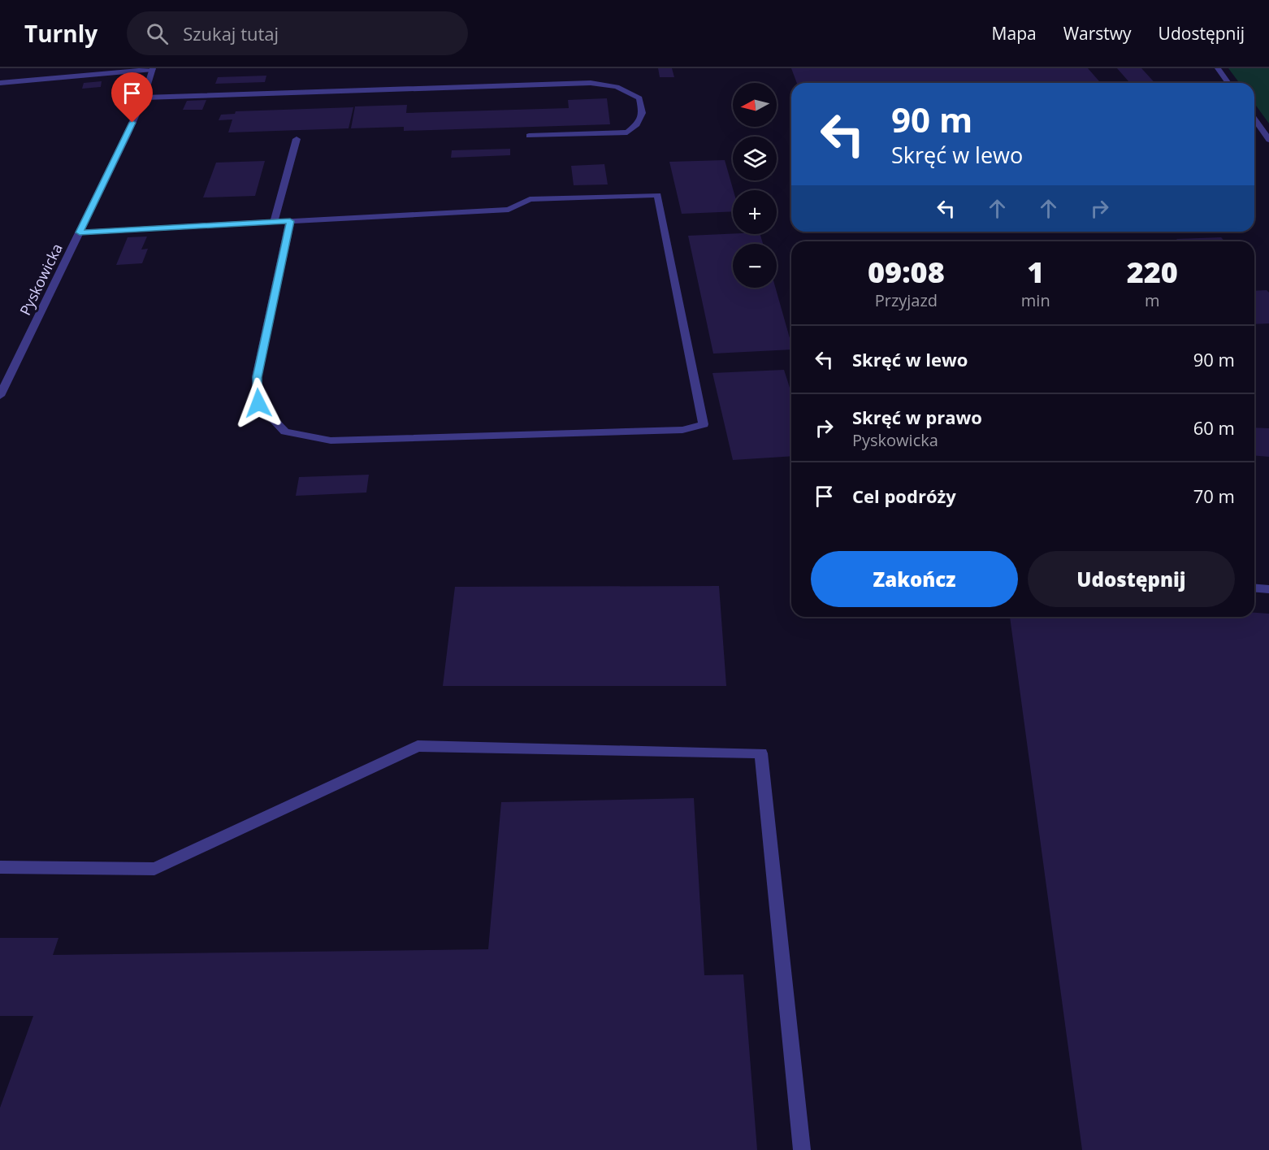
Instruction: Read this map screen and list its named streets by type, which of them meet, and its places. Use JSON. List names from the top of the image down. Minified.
{"streets":{"street":["Pyskowicka"]},"north":"left","page":{"header":"Turnly","search":"Szukaj tutaj","nav":["Mapa","Warstwy","Udostępnij"],"map_buttons":["+","−"],"turn":["90 m","Skręć w lewo"],"eta":["09:08","Przyjazd","1","min","220","m"],"list":[{"name":"Skręć w lewo","value":"90 m"},{"name":"Skręć w prawo","note":"Pyskowicka","value":"60 m"},{"name":"Cel podróży","value":"70 m"}],"buttons":["Zakończ","Udostępnij"]}}
